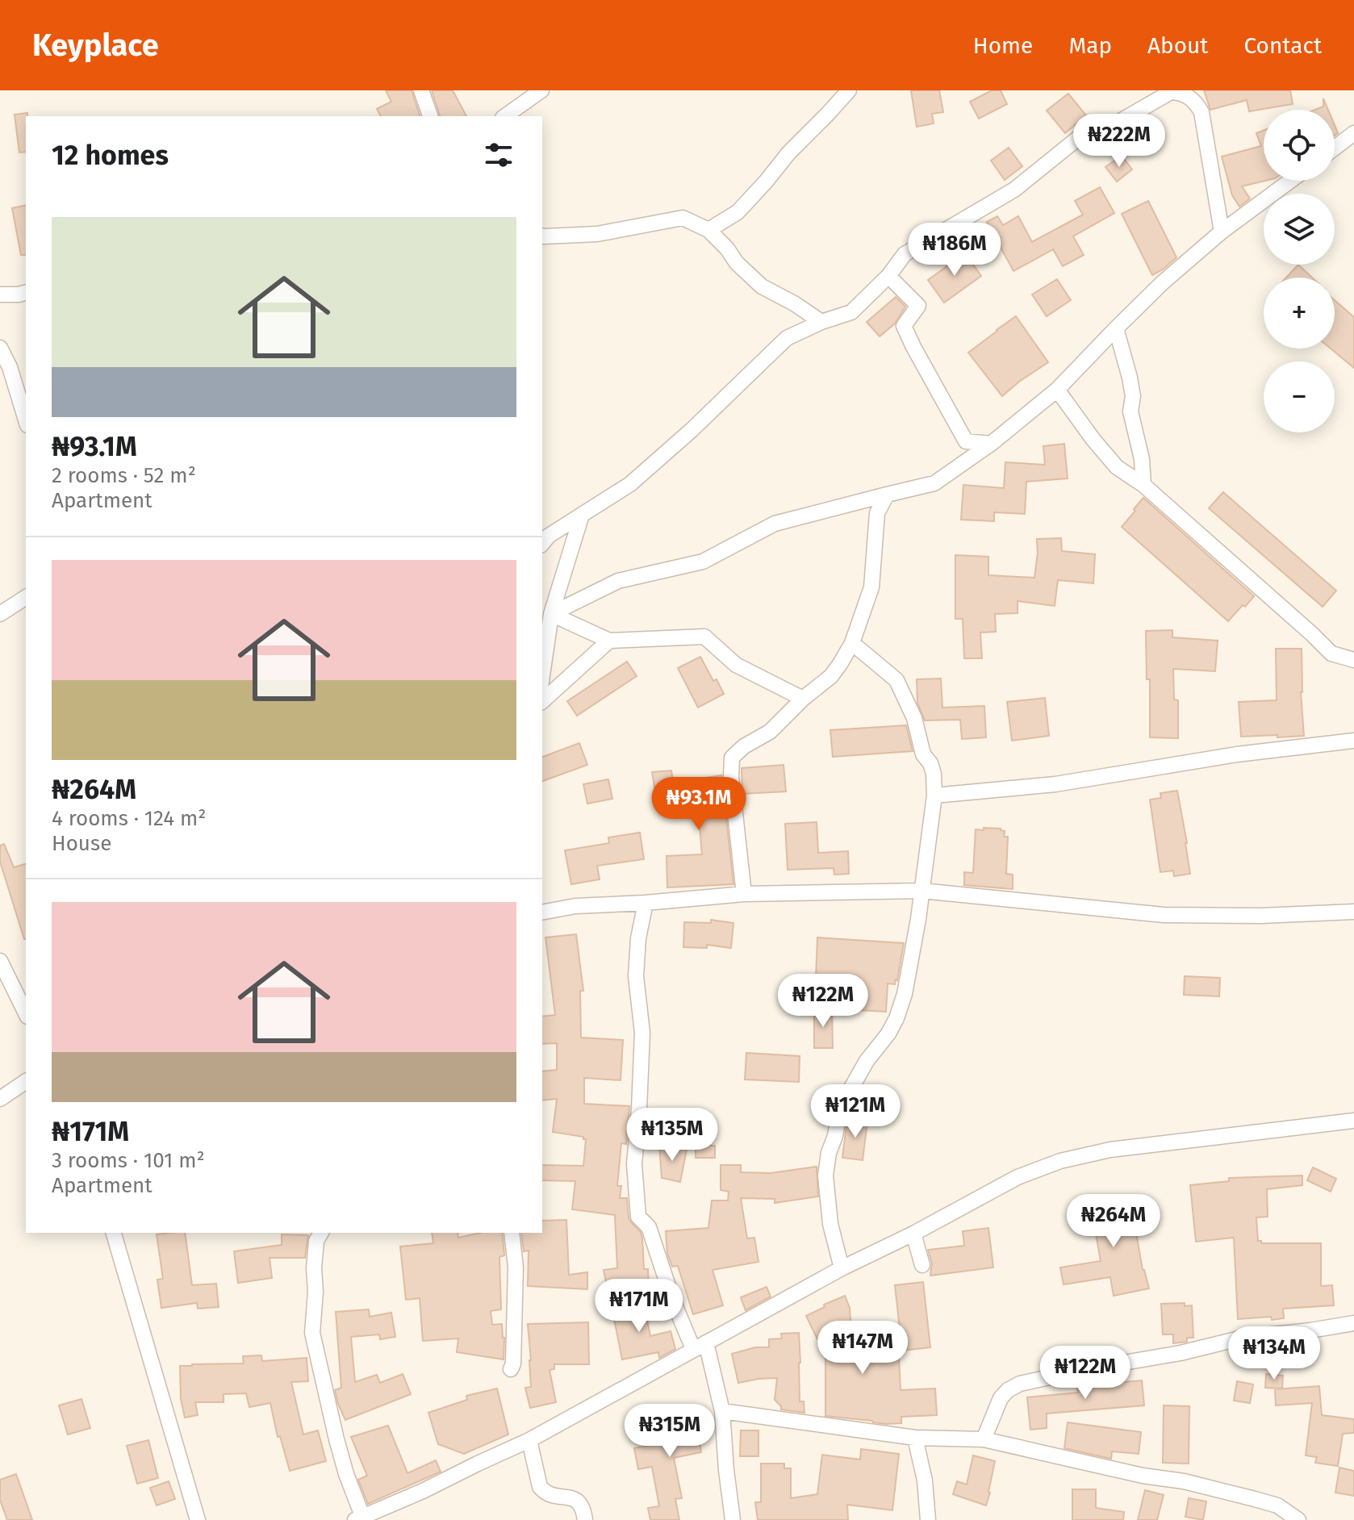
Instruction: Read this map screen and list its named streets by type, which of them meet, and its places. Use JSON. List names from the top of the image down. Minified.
{"page":{"header":"Keyplace","nav":["Home","Map","About","Contact"],"map_buttons":["+","−"],"price":["₦222M","₦186M","₦93.1M","₦122M","₦121M","₦135M","₦264M","₦171M","₦147M","₦134M","₦122M","₦315M"],"heading":"12 homes","list":[{"name":"₦93.1M","note":"2 rooms · 52 m² · Apartment"},{"name":"₦264M","note":"4 rooms · 124 m² · House"},{"name":"₦171M","note":"3 rooms · 101 m² · Apartment"}]}}
